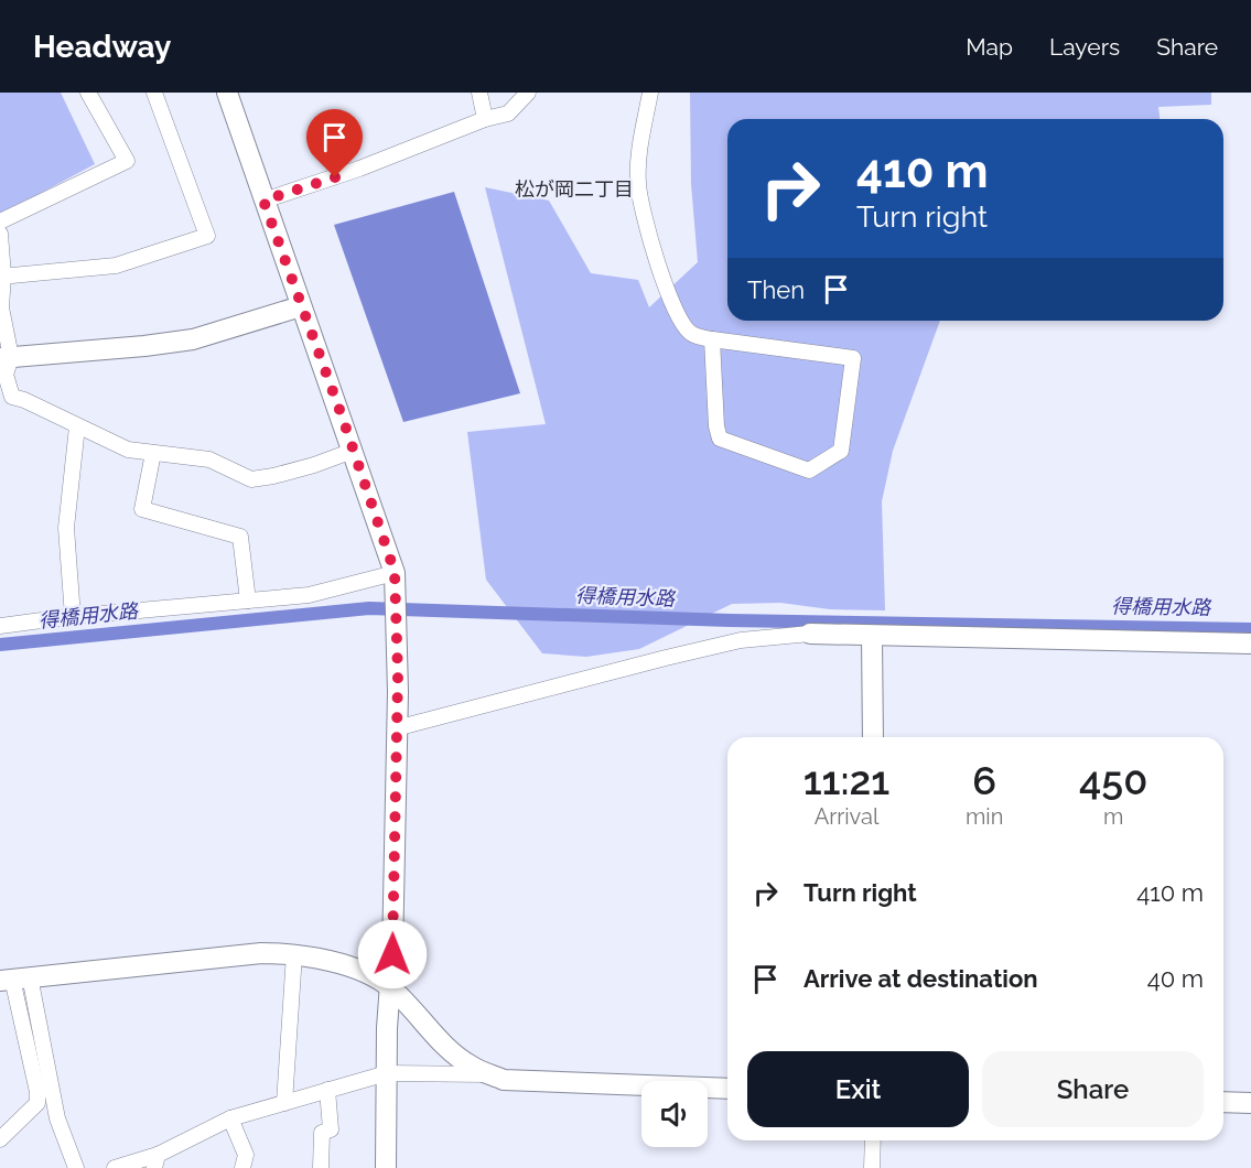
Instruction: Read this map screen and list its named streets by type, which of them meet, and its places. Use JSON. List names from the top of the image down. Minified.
{"districts":["松が岡二丁目"],"water":["得橋用水路"],"page":{"header":"Headway","nav":["Map","Layers","Share"],"turn":["410 m","Turn right"],"then":"Then","eta":["11:21","Arrival","6","min","450","m"],"list":[{"name":"Turn right","value":"410 m"},{"name":"Arrive at destination","value":"40 m"}],"buttons":["Exit","Share"]}}
